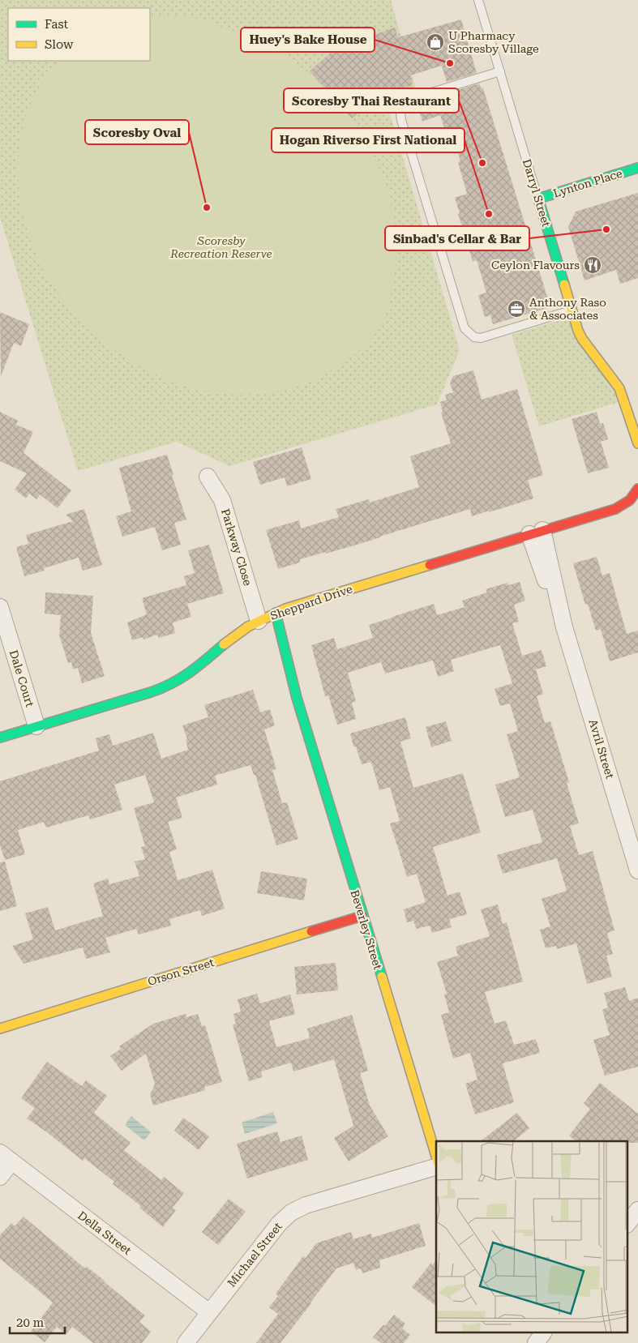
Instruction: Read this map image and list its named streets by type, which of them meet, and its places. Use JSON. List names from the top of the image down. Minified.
{"streets":{"street":["Lynton Place","Darryl Street","Parkway Close","Sheppard Drive","Dale Court","Avril Street","Beverley Street","Orson Street","Della Street","Michael Street"]},"crossings":[["Lynton Place","Darryl Street"],["Parkway Close","Sheppard Drive"],["Parkway Close","Beverley Street"],["Sheppard Drive","Dale Court"],["Sheppard Drive","Avril Street"],["Sheppard Drive","Beverley Street"],["Beverley Street","Orson Street"],["Della Street","Michael Street"]],"parks":["Scoresby Recreation Reserve"],"places":{"shop":["U Pharmacy Scoresby Village"],"other":["Huey's Bake House","Scoresby Thai Restaurant","Scoresby Oval","Hogan Riverso First National","Sinbad's Cellar & Bar"],"restaurant":["Ceylon Flavours"],"office":["Anthony Raso & Associates"]},"legend":["Fast","Slow"],"scale_bar":"20 m"}
